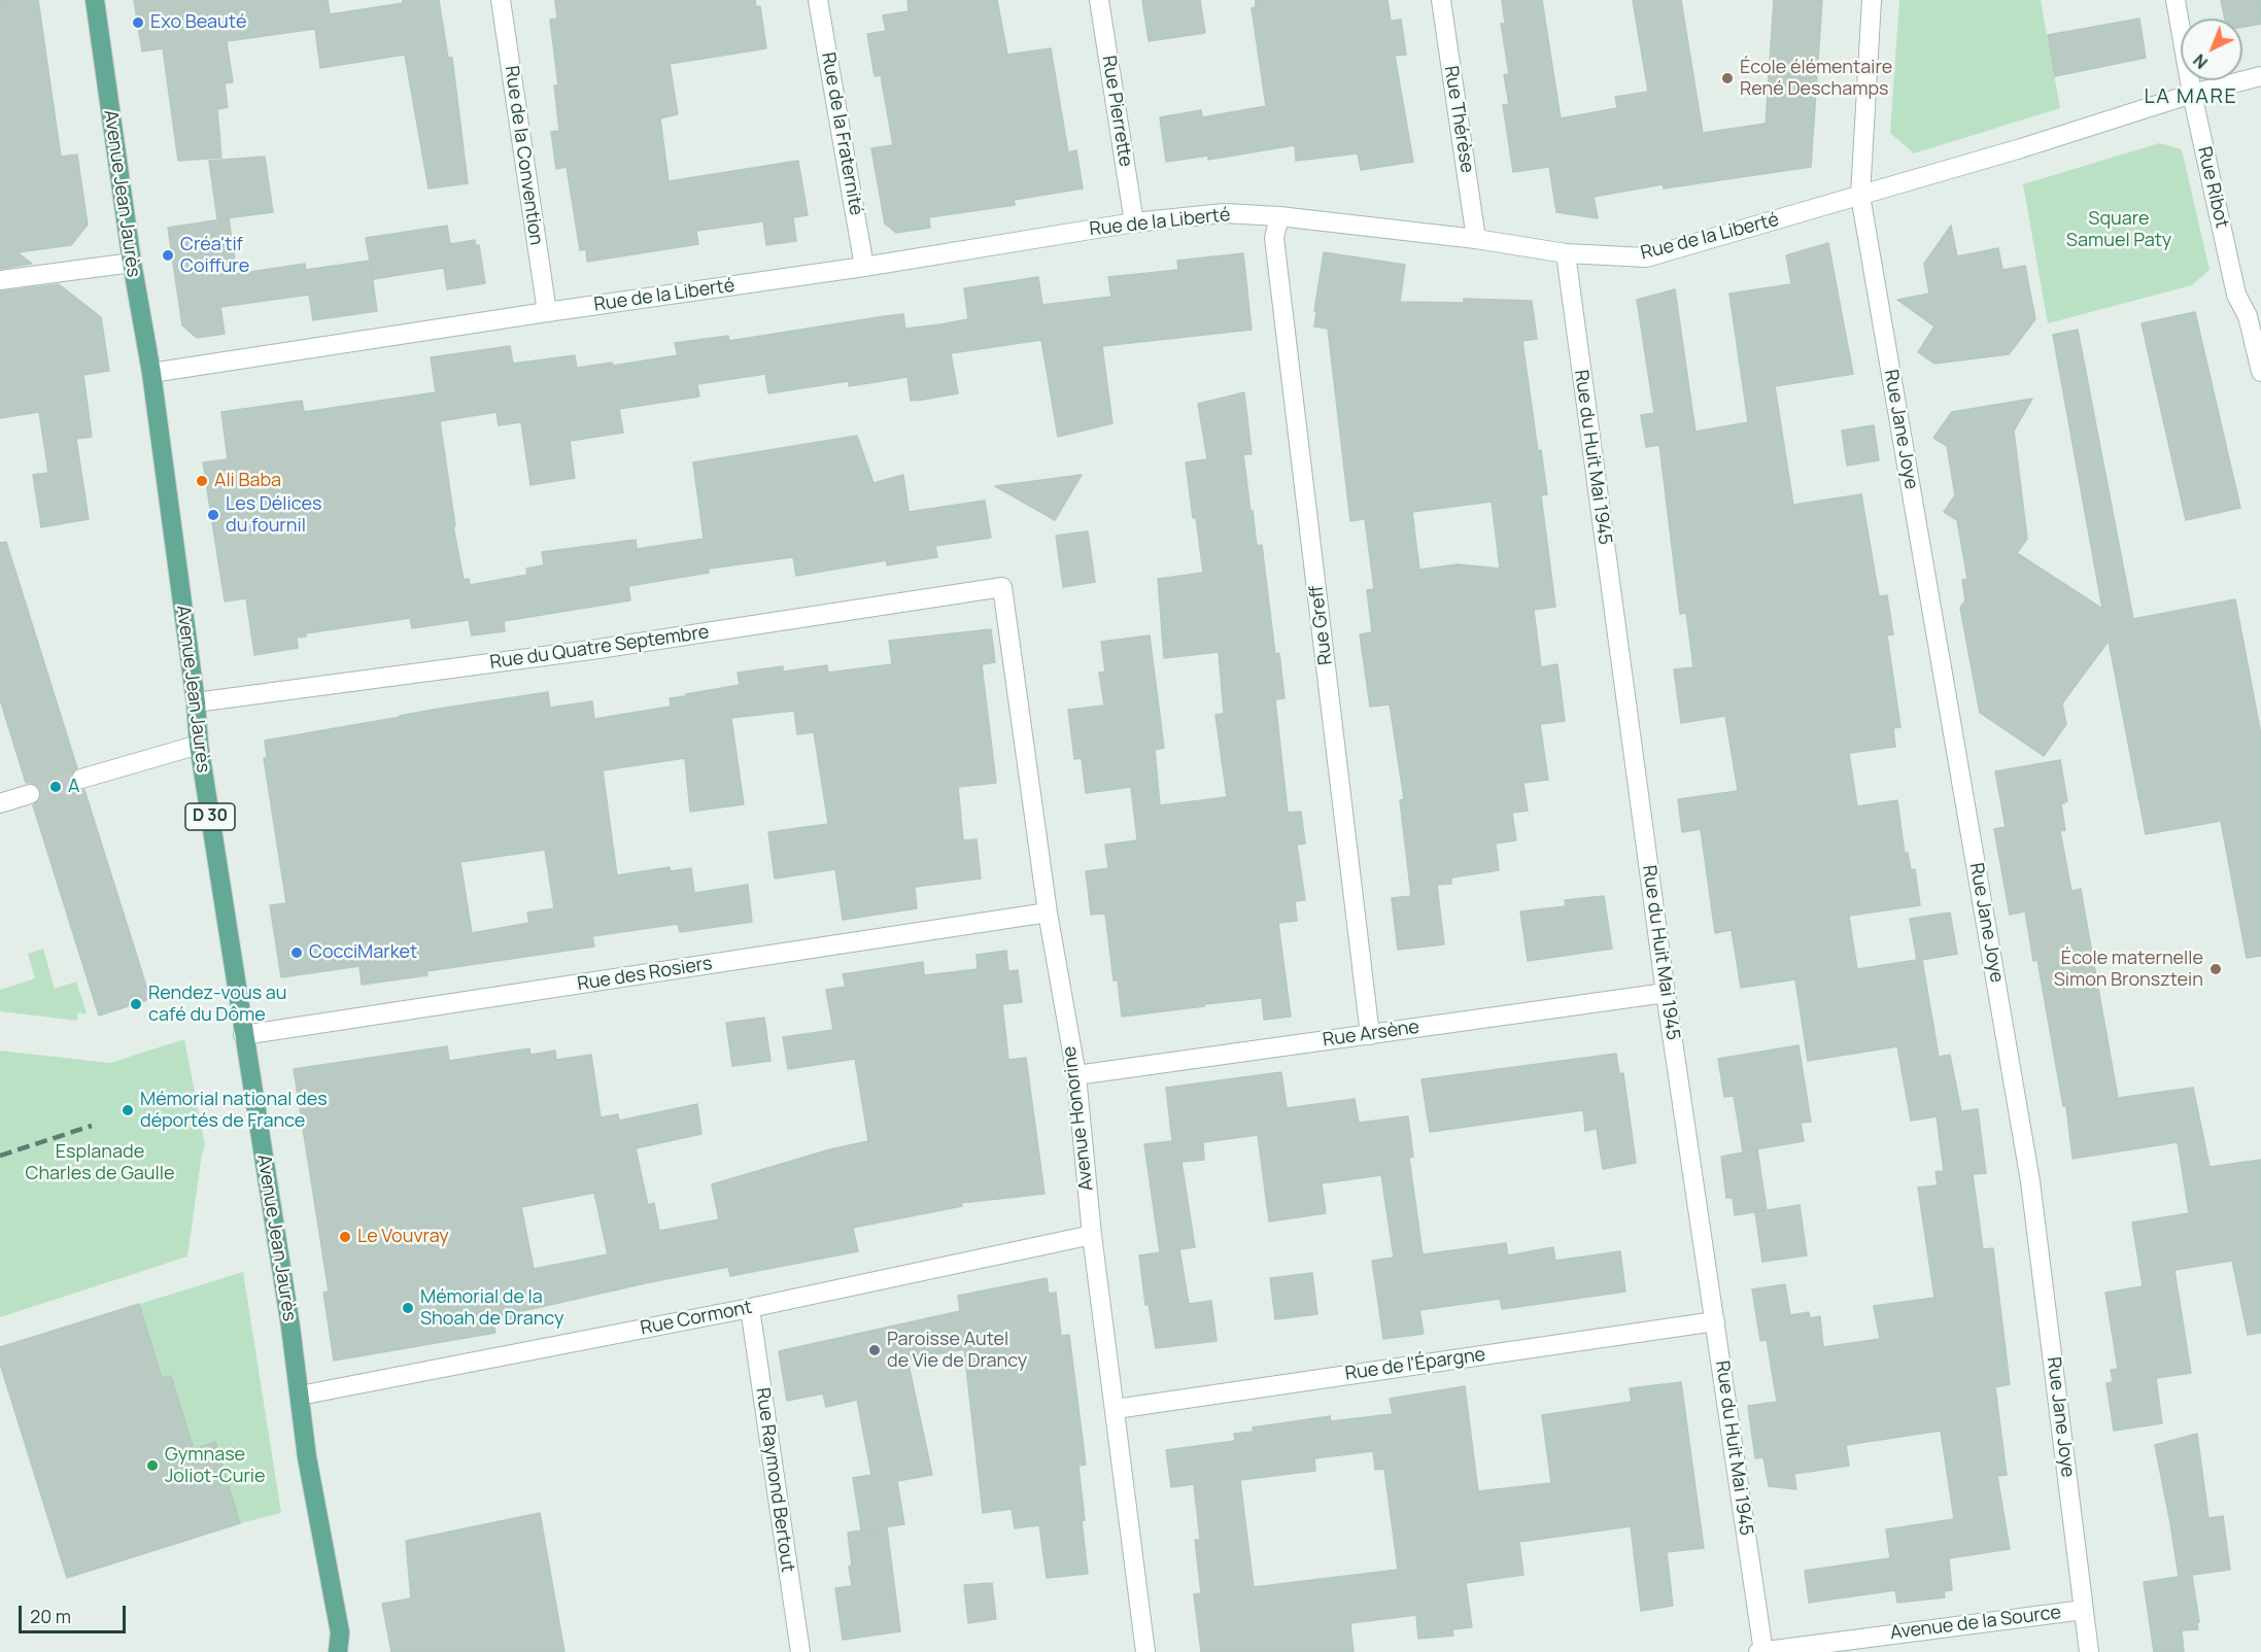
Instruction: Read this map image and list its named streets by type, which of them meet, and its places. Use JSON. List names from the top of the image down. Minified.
{"streets":{"main road":["Avenue Jean Jaurès","D 30"],"street":["Rue Pierrette","Rue Thérèse","Rue de la Fraternité","Rue de la Convention","Rue Ribot","Rue de la Liberté","Rue Jane Joye","Rue du Huit Mai 1945","Rue Greff","Rue du Quatre Septembre","Rue des Rosiers","Rue Arsène","Avenue Honorine","Rue Cormont","Rue de l'Épargne","Rue Raymond Bertout","Avenue de la Source"]},"crossings":[["Rue Pierrette","Rue de la Liberté"],["Rue Thérèse","Rue de la Liberté"],["Rue de la Fraternité","Rue de la Liberté"],["Rue de la Convention","Rue de la Liberté"],["Rue Ribot","Rue de la Liberté"],["Avenue Jean Jaurès","Rue de la Liberté"],["Avenue Jean Jaurès","Rue du Quatre Septembre"],["Avenue Jean Jaurès","Rue des Rosiers"],["Avenue Jean Jaurès","Rue Cormont"],["Rue de la Liberté","Rue Jane Joye"],["Rue de la Liberté","Rue du Huit Mai 1945"],["Rue de la Liberté","Rue Greff"],["Rue Jane Joye","Avenue de la Source"],["Rue du Huit Mai 1945","Rue Arsène"],["Rue du Huit Mai 1945","Rue de l'Épargne"],["Rue du Huit Mai 1945","Avenue de la Source"],["Rue Greff","Rue Arsène"],["Rue du Quatre Septembre","Avenue Honorine"],["Rue des Rosiers","Avenue Honorine"],["Rue Arsène","Avenue Honorine"],["Avenue Honorine","Rue Cormont"],["Avenue Honorine","Rue de l'Épargne"],["Rue Cormont","Rue Raymond Bertout"]],"districts":["LA MARE"],"parks":["Square Samuel Paty","Esplanade Charles de Gaulle"],"places":["Exo Beauté","École élémentaire René Deschamps","Créa'tif Coiffure","Ali Baba","Les Délices du fournil","A","CocciMarket","École maternelle Simon Bronsztein","Rendez-vous au café du Dôme","Mémorial national des déportés de France","Le Vouvray","Mémorial de la Shoah de Drancy","Paroisse Autel de Vie de Drancy","Gymnase Joliot-Curie"],"scale_bar":"20 m","north":"bottom left"}
